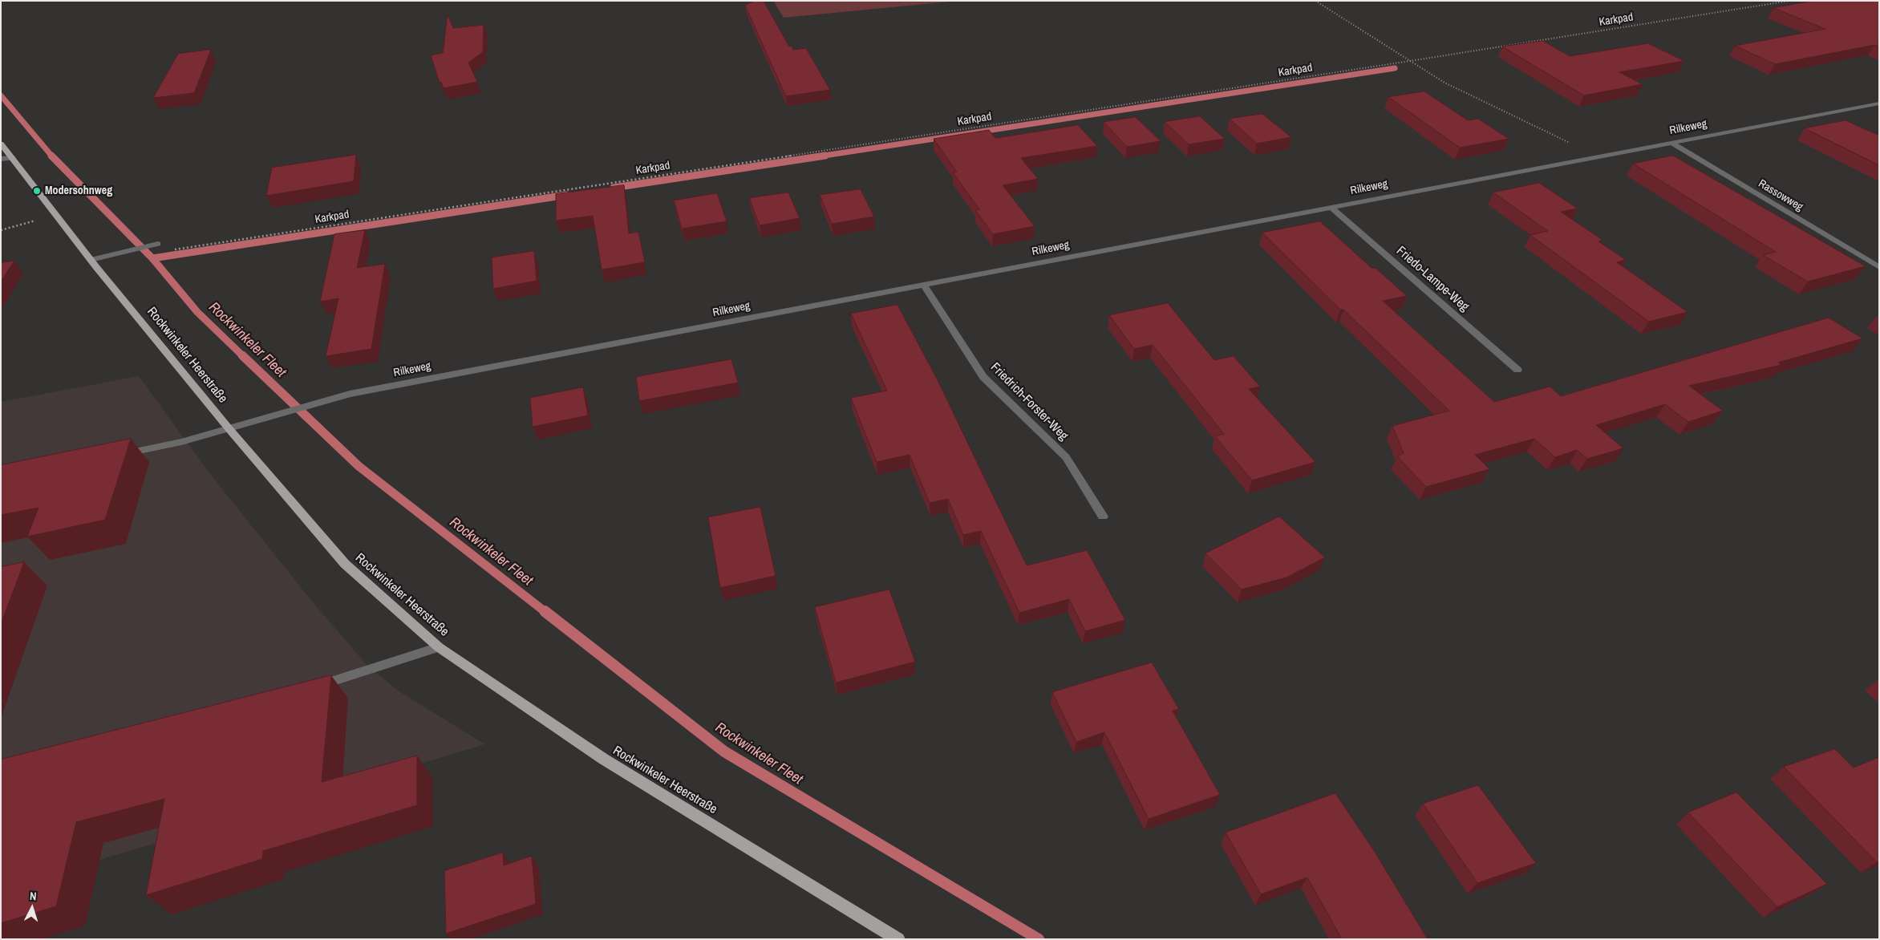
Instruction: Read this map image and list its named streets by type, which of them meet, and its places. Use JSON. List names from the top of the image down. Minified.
{"streets":{"main road":["Rockwinkeler Heerstraße"],"street":["Rilkeweg","Rassowweg","Friedo-Lampe-Weg","Friedrich-Forster-Weg"],"path":["Karkpad"]},"crossings":[["Rilkeweg","Rassowweg"],["Rilkeweg","Friedo-Lampe-Weg"],["Rilkeweg","Rockwinkeler Heerstraße"],["Rilkeweg","Friedrich-Forster-Weg"]],"water":["Rockwinkeler Fleet"],"places":["Modersohnweg"],"north":"top"}
